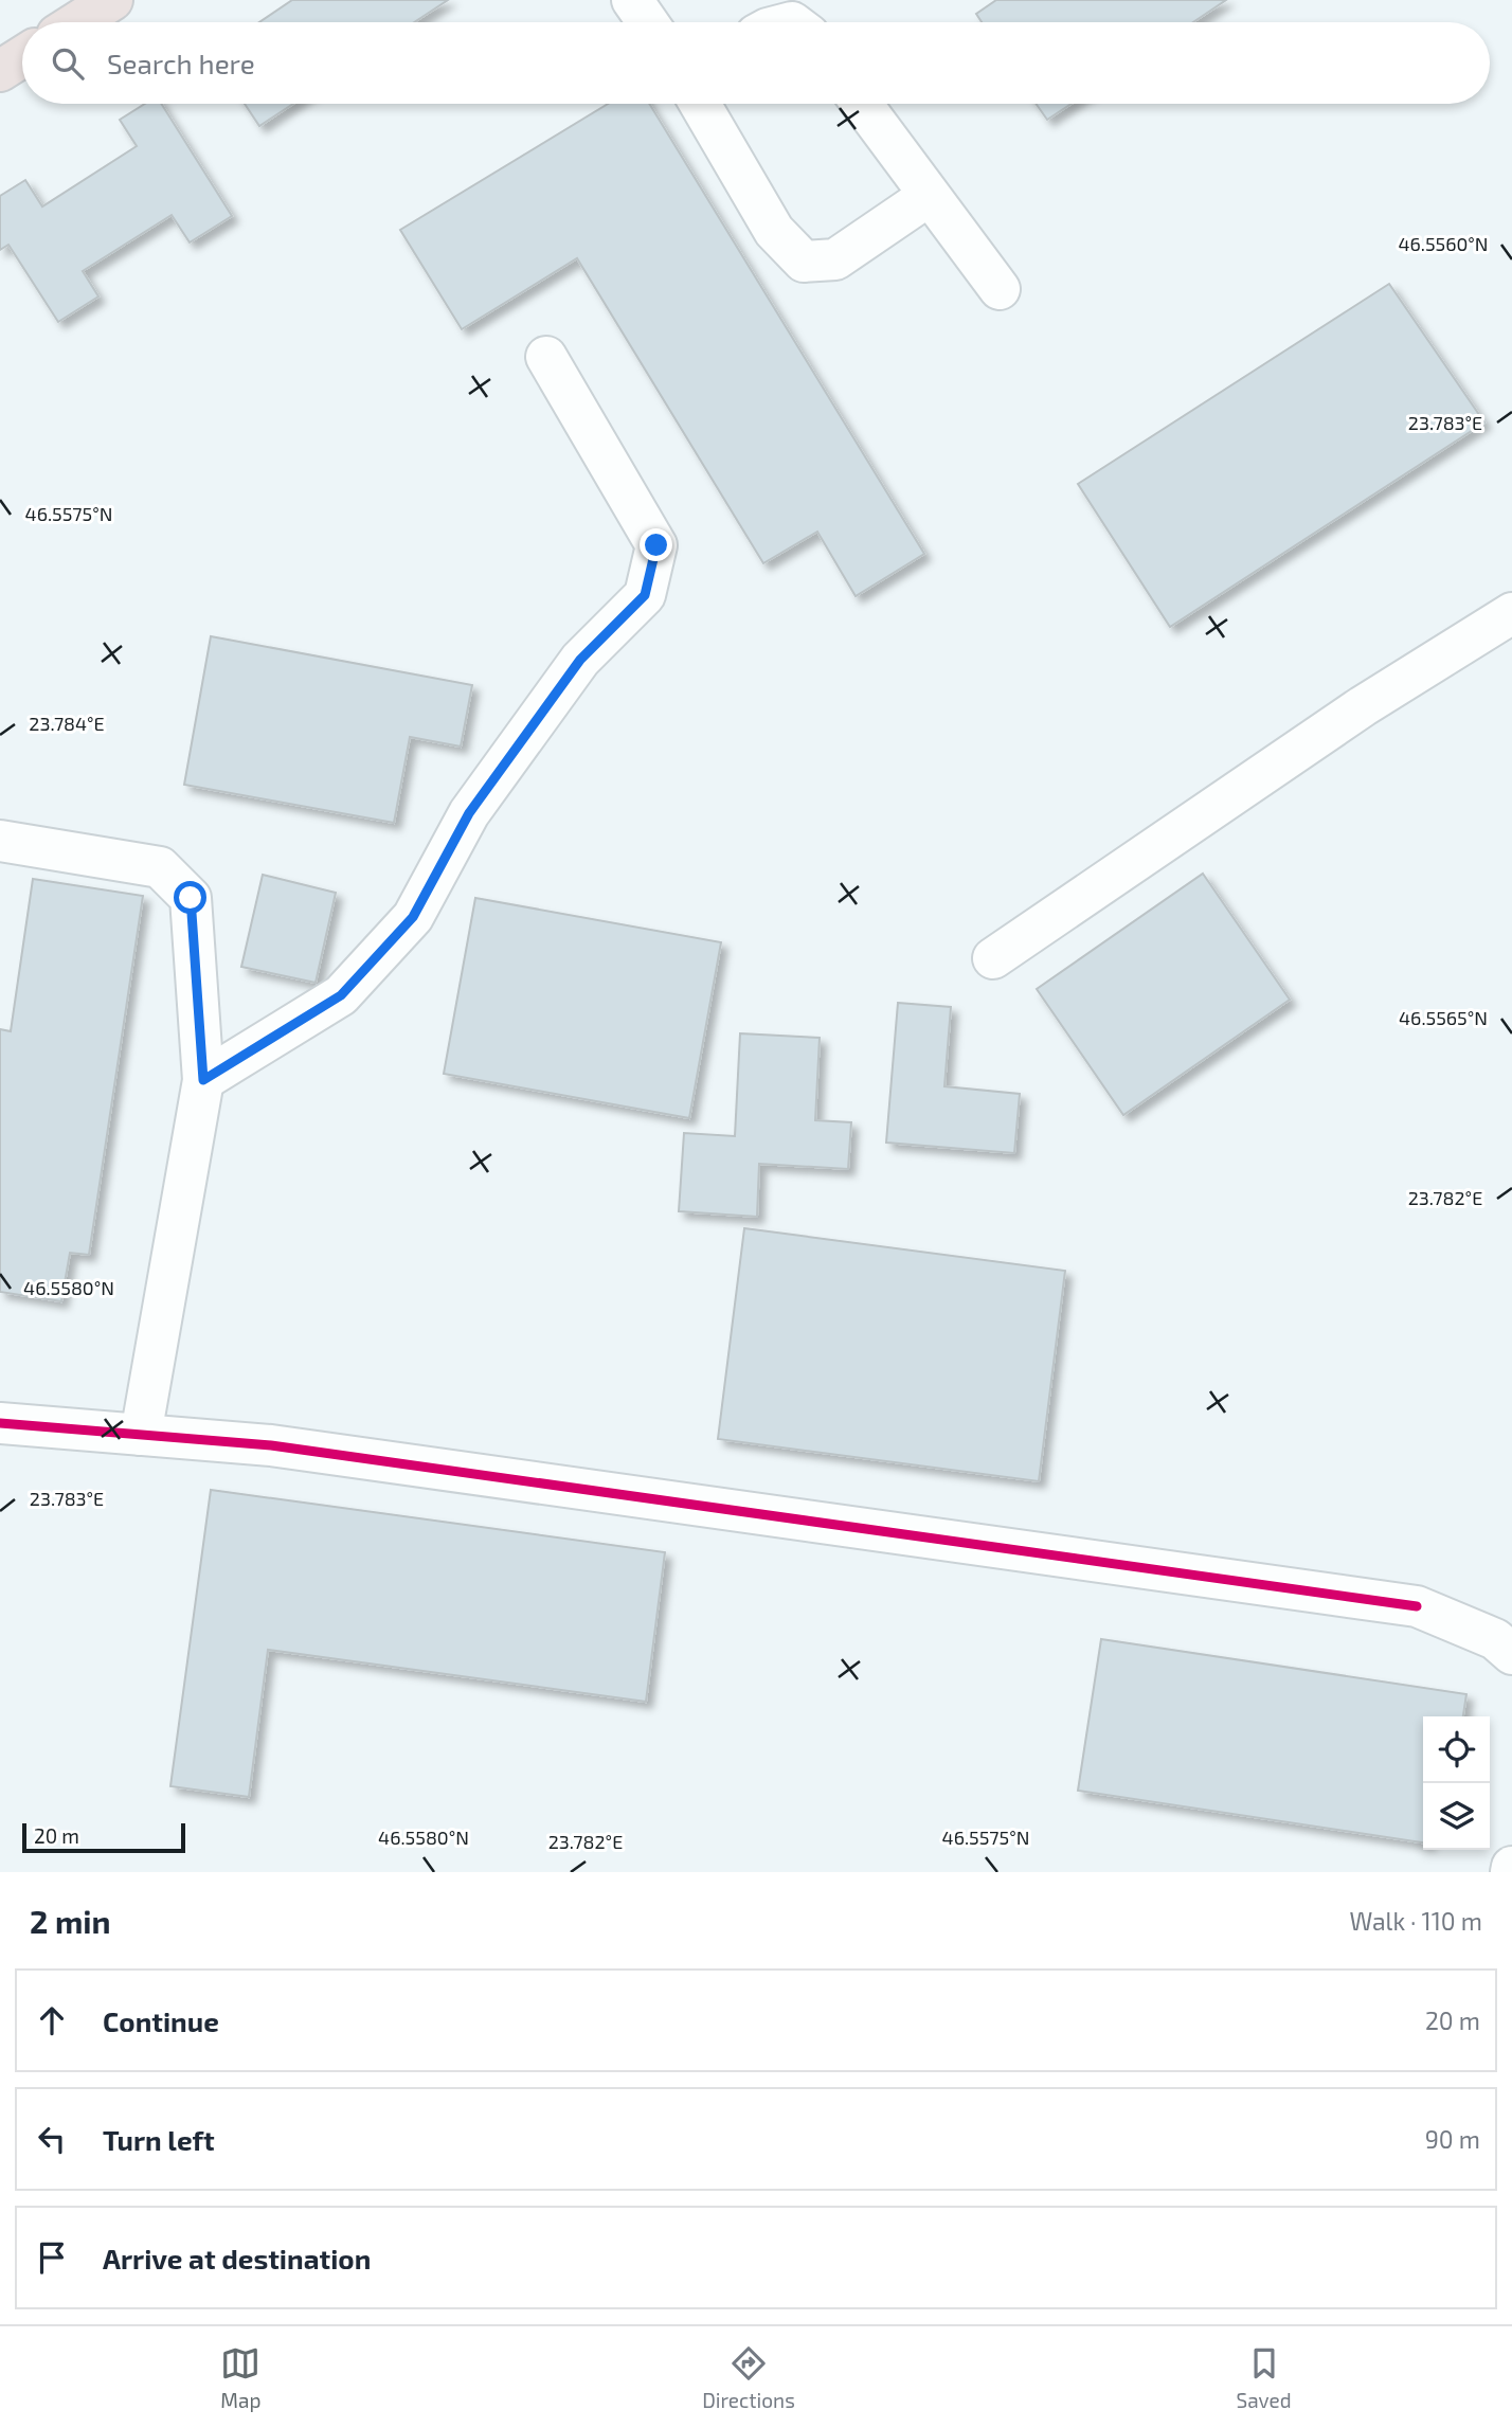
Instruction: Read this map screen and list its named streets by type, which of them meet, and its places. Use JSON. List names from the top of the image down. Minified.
{"scale_bar":"20 m","page":{"search":"Search here","scale":"20 m","heading":["2 min","Walk · 110 m"],"list":[["Continue","20 m"],["Turn left","90 m"],"Arrive at destination"],"nav":["Map","Directions","Saved"]},"coordinates":["46.5560°N","23.783°E","46.5575°N","23.784°E","46.5565°N","23.782°E","46.5580°N"]}
